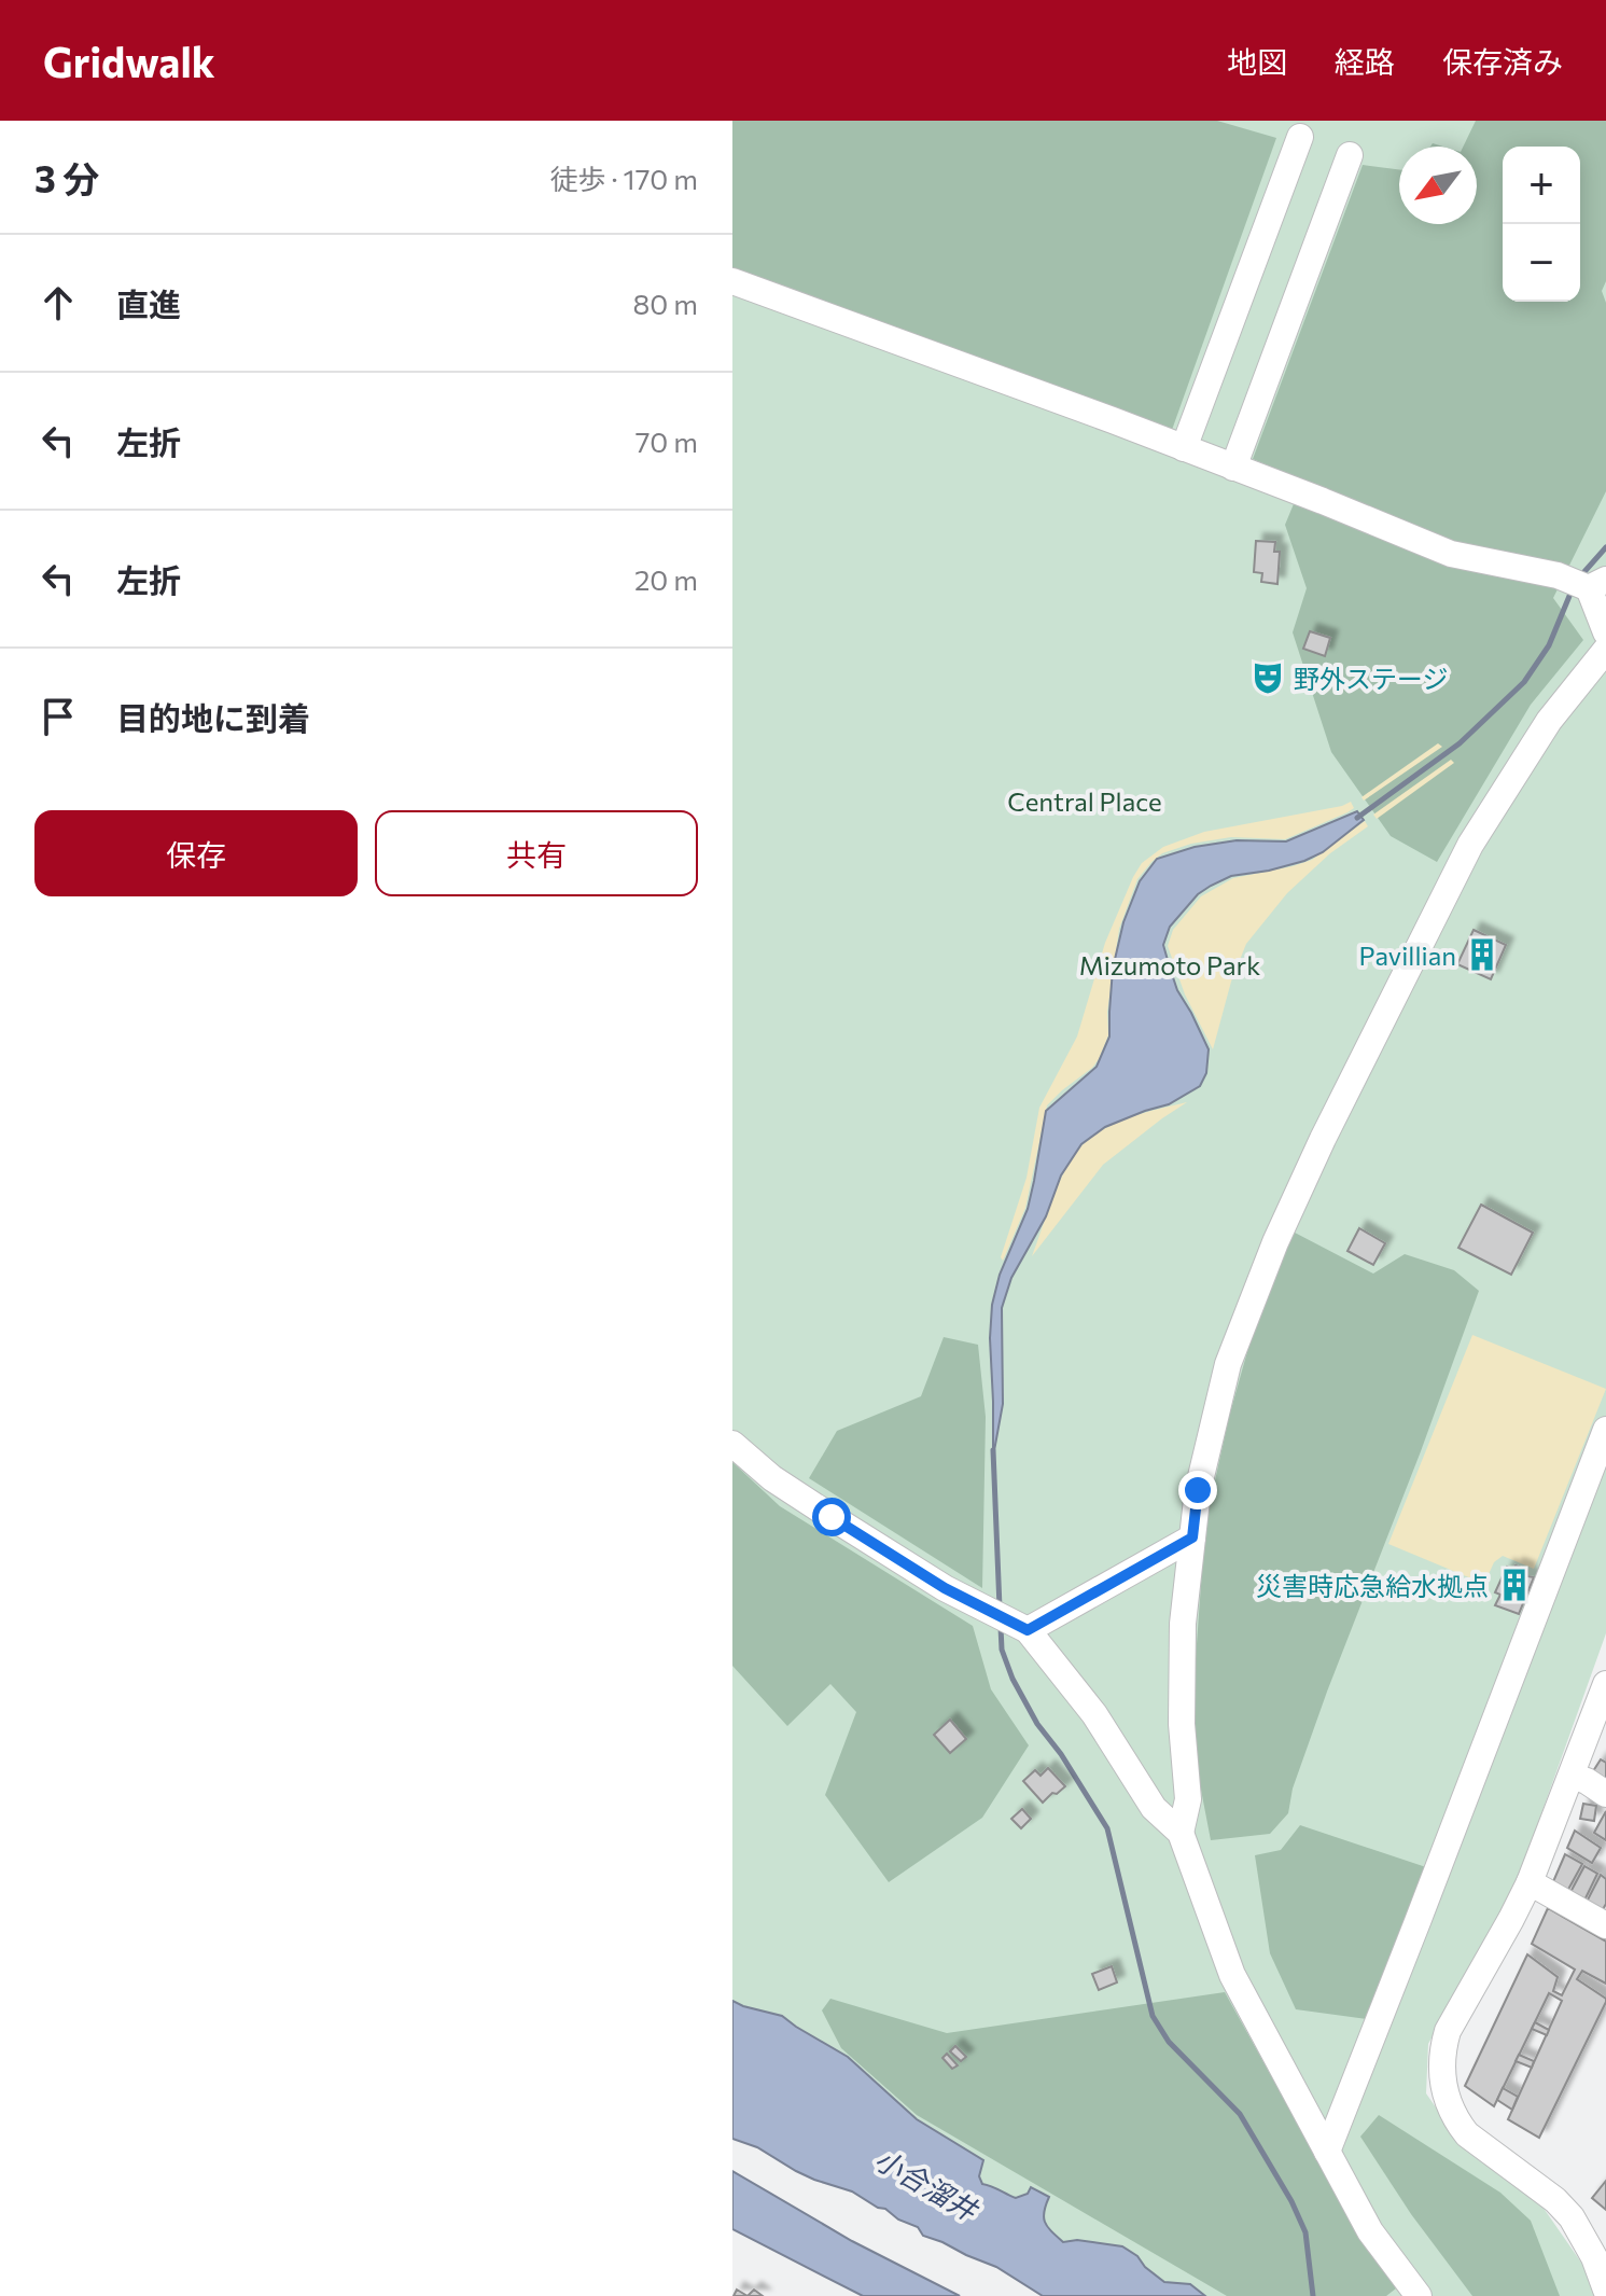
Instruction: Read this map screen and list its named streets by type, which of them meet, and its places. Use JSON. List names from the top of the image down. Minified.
{"water":["小合溜井"],"parks":["Central Place","Mizumoto Park"],"places":{"theatre":["野外ステージ"],"building":["Pavillian","災害時応急給水拠点"]},"north":"bottom left","page":{"header":"Gridwalk","nav":["地図","経路","保存済み"],"heading":["3 分","徒歩 · 170 m"],"map_buttons":["+","−"],"list":[["直進","80 m"],["左折","70 m"],["左折","20 m"],"目的地に到着"],"buttons":["保存","共有"]}}
